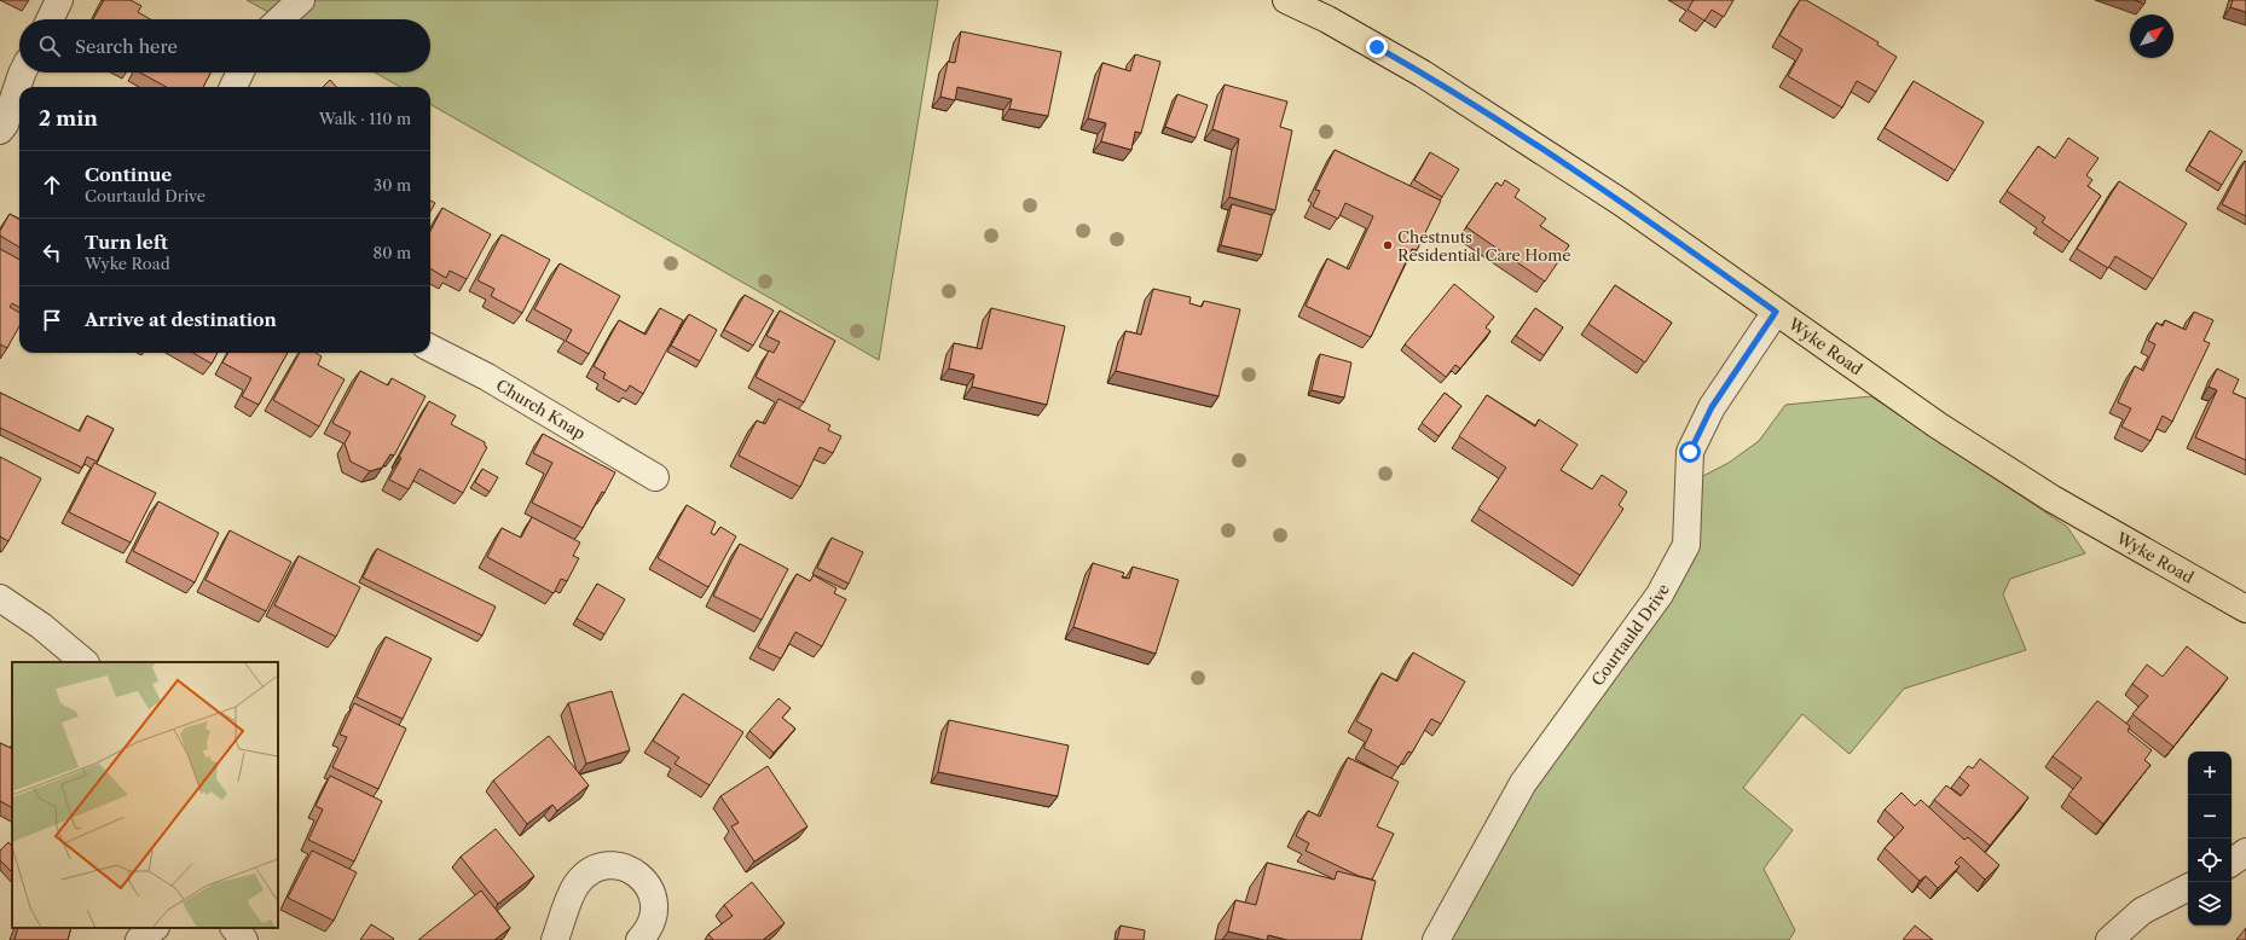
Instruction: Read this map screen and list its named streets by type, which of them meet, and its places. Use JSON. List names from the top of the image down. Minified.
{"streets":{"main road":["Wyke Road"],"street":["Church Knap","Courtauld Drive"]},"crossings":[["Wyke Road","Courtauld Drive"]],"places":["Chestnuts Residential Care Home"],"north":"top right","page":{"search":"Search here","heading":["2 min","Walk · 110 m"],"list":[["Continue","Courtauld Drive","30 m"],["Turn left","Wyke Road","80 m"],"Arrive at destination"],"map_buttons":["+","−"]}}
